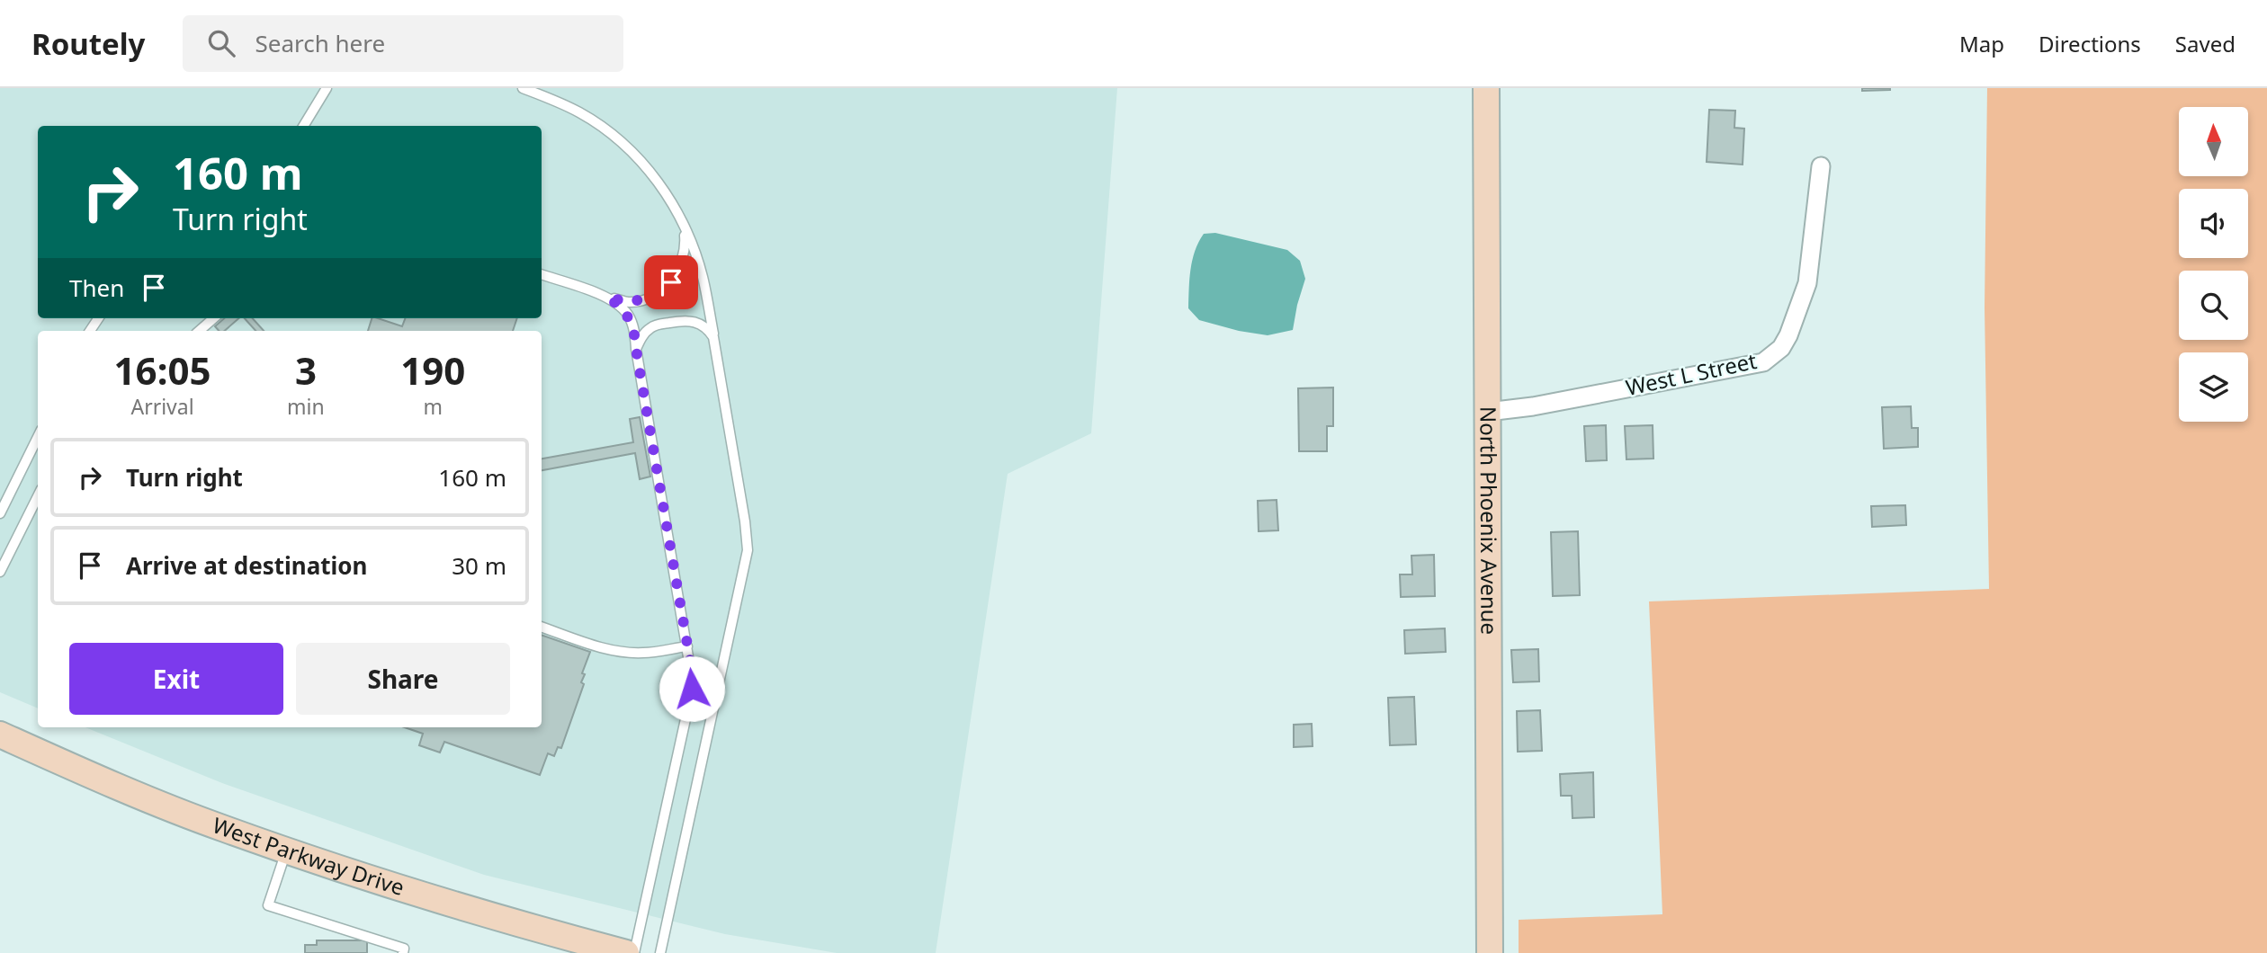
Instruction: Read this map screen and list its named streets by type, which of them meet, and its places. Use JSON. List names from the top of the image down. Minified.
{"streets":{"street":["West L Street","North Phoenix Avenue","West Parkway Drive"]},"crossings":[["West L Street","North Phoenix Avenue"]],"north":"top","page":{"header":"Routely","search":"Search here","nav":["Map","Directions","Saved"],"turn":["160 m","Turn right"],"then":"Then","eta":["16:05","Arrival","3","min","190","m"],"list":[{"name":"Turn right","value":"160 m"},{"name":"Arrive at destination","value":"30 m"}],"buttons":["Exit","Share"]}}
